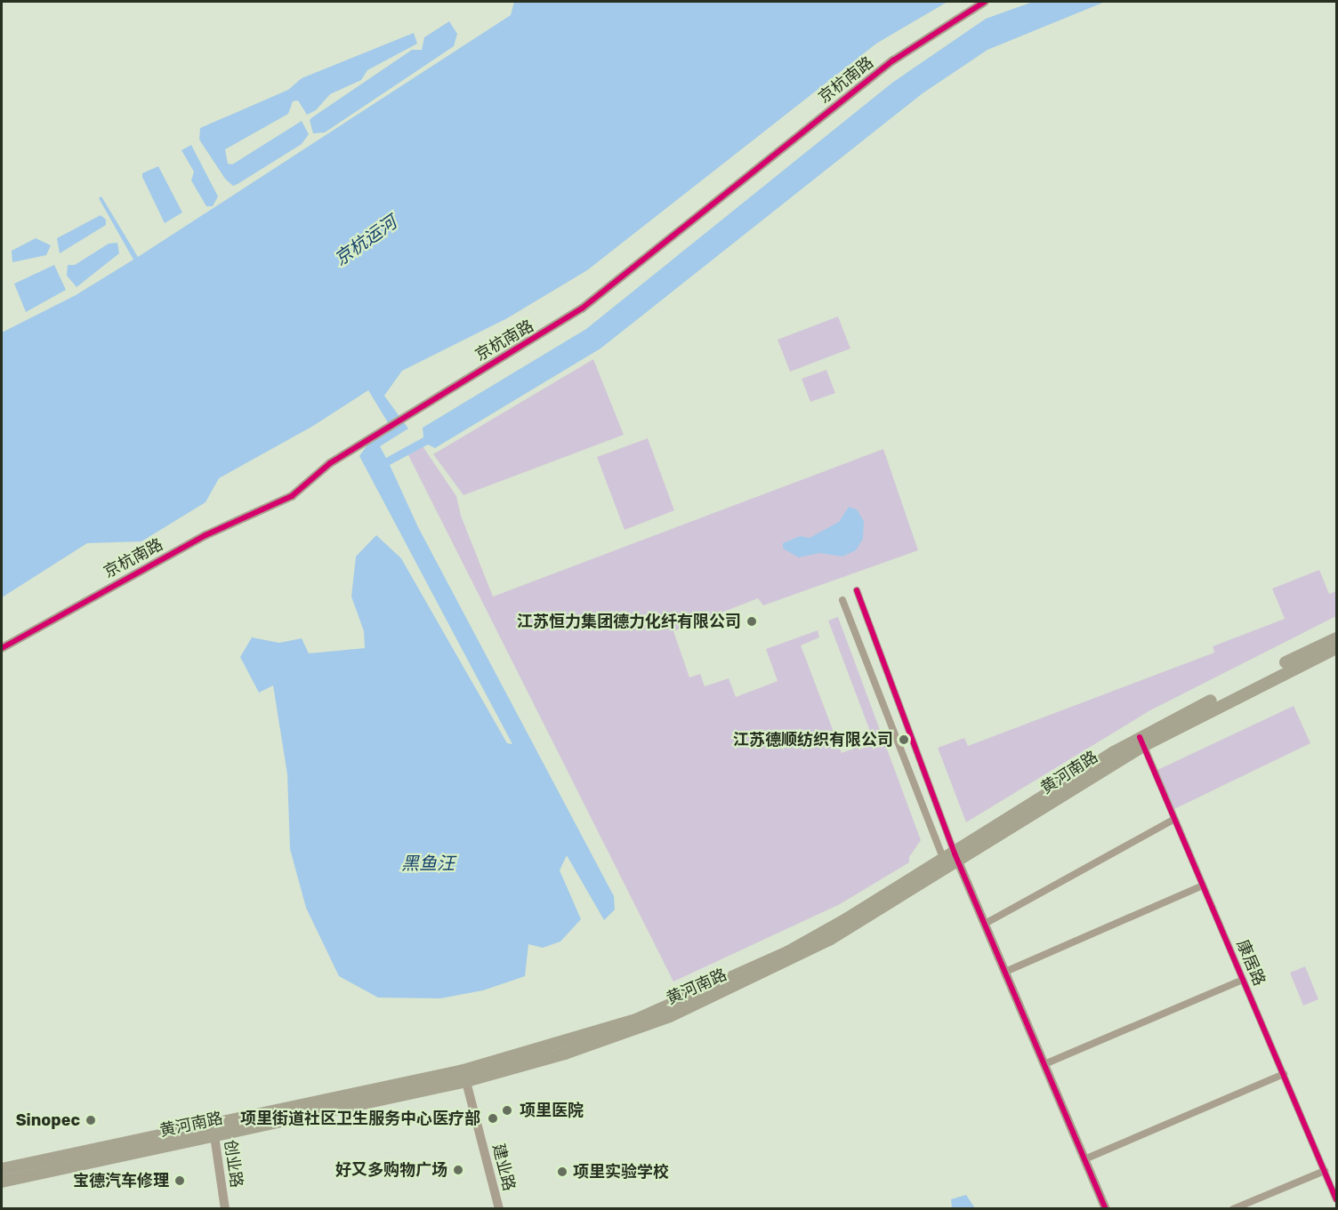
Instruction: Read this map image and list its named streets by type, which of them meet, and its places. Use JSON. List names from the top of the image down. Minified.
{"streets":{"main road":["黄河南路"],"street":["京杭南路","康居路","创业路","建业路"]},"crossings":[["黄河南路","康居路"],["黄河南路","创业路"],["黄河南路","建业路"]],"water":["京杭运河","黑鱼汪"],"places":["江苏恒力集团德力化纤有限公司","江苏德顺纺织有限公司","项里医院","项里街道社区卫生服务中心医疗部","Sinopec","好又多购物广场","项里实验学校","宝德汽车修理"]}
